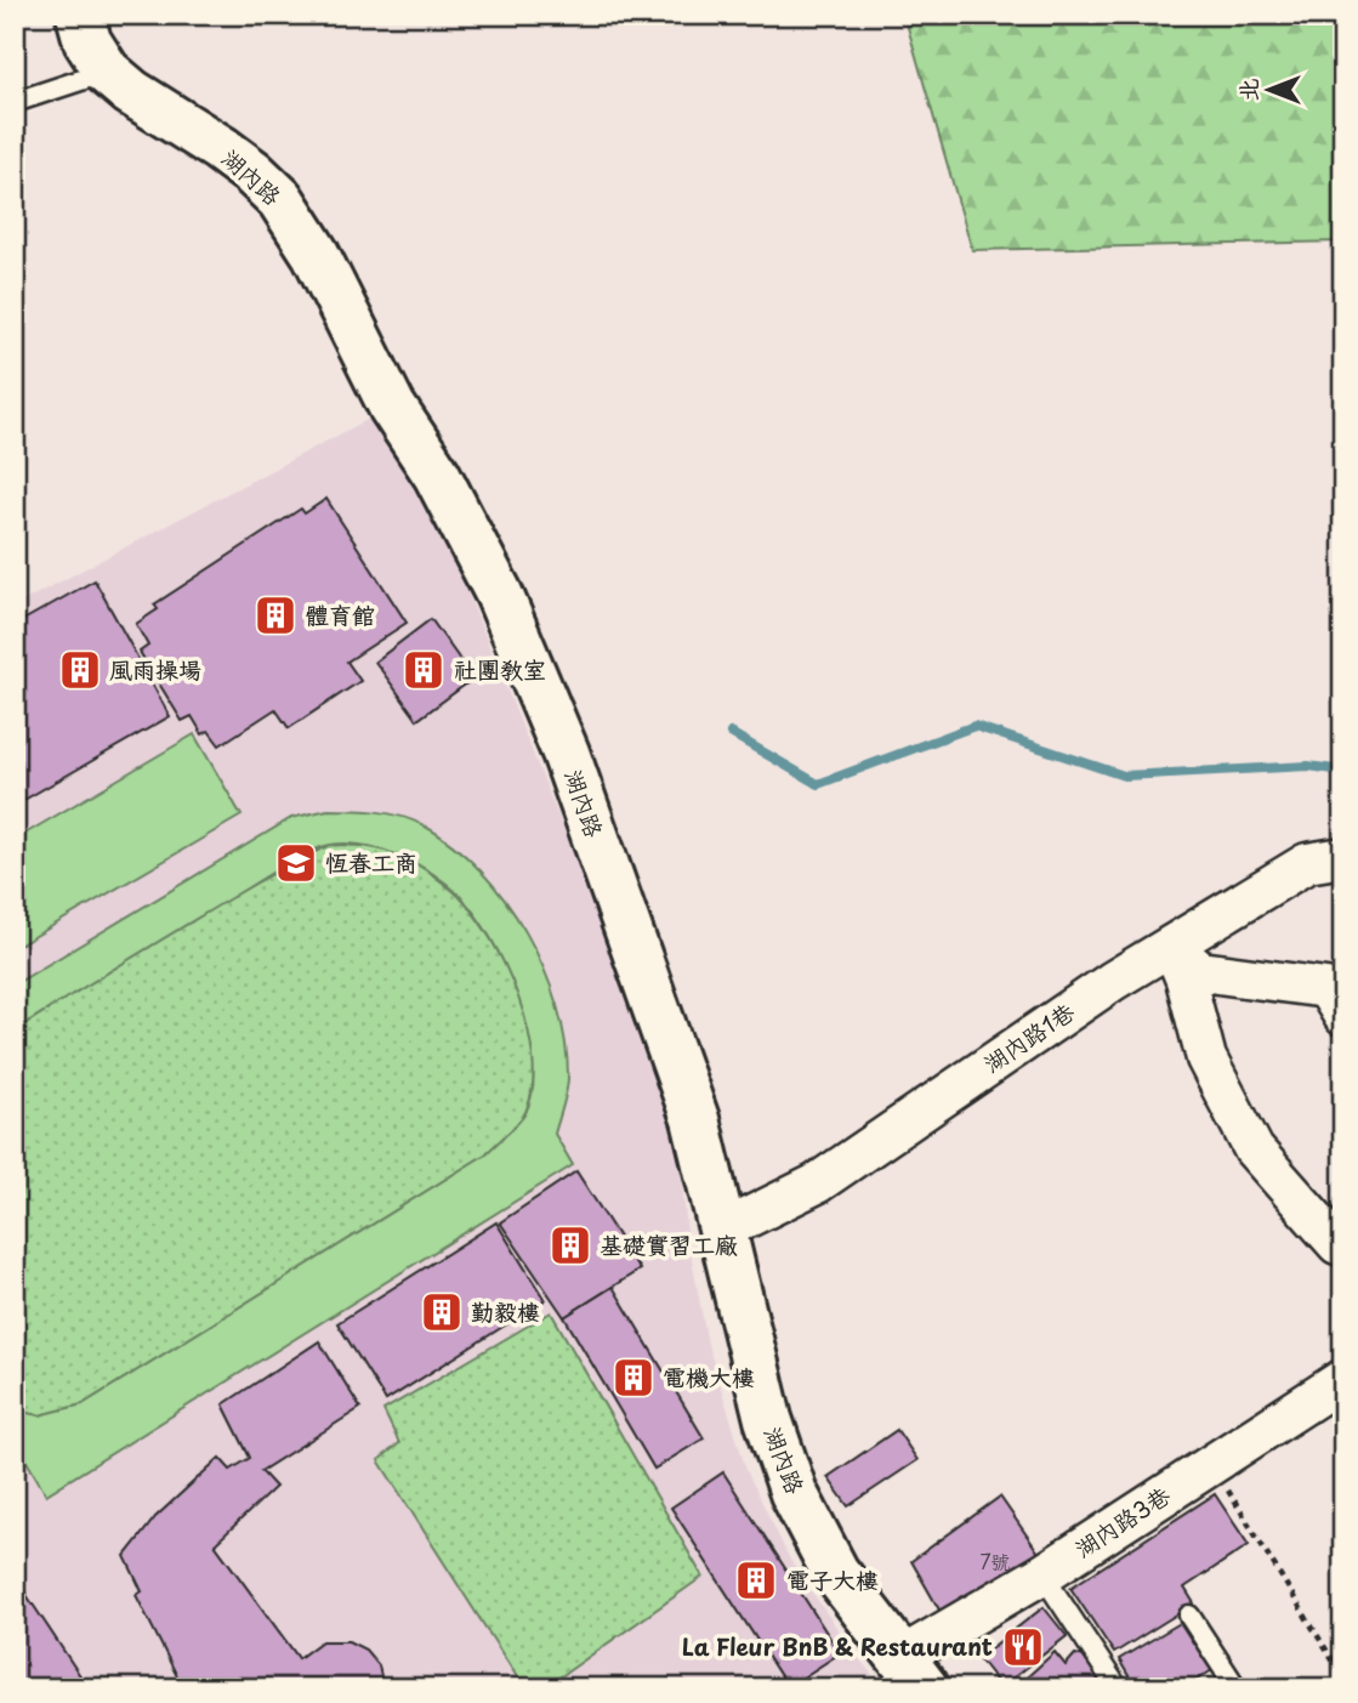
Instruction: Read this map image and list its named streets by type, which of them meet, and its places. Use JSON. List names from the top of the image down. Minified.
{"streets":{"street":["湖內路","湖內路1巷","湖內路3巷"]},"crossings":[["湖內路","湖內路1巷"],["湖內路","湖內路3巷"]],"places":{"building":["體育館","風雨操場","社團教室","基礎實習工廠","勤毅樓","電機大樓","電子大樓"],"school or university":["恆春工商"],"restaurant":["La Fleur BnB & Restaurant"]},"house_numbers":["7號"],"north":"left"}
